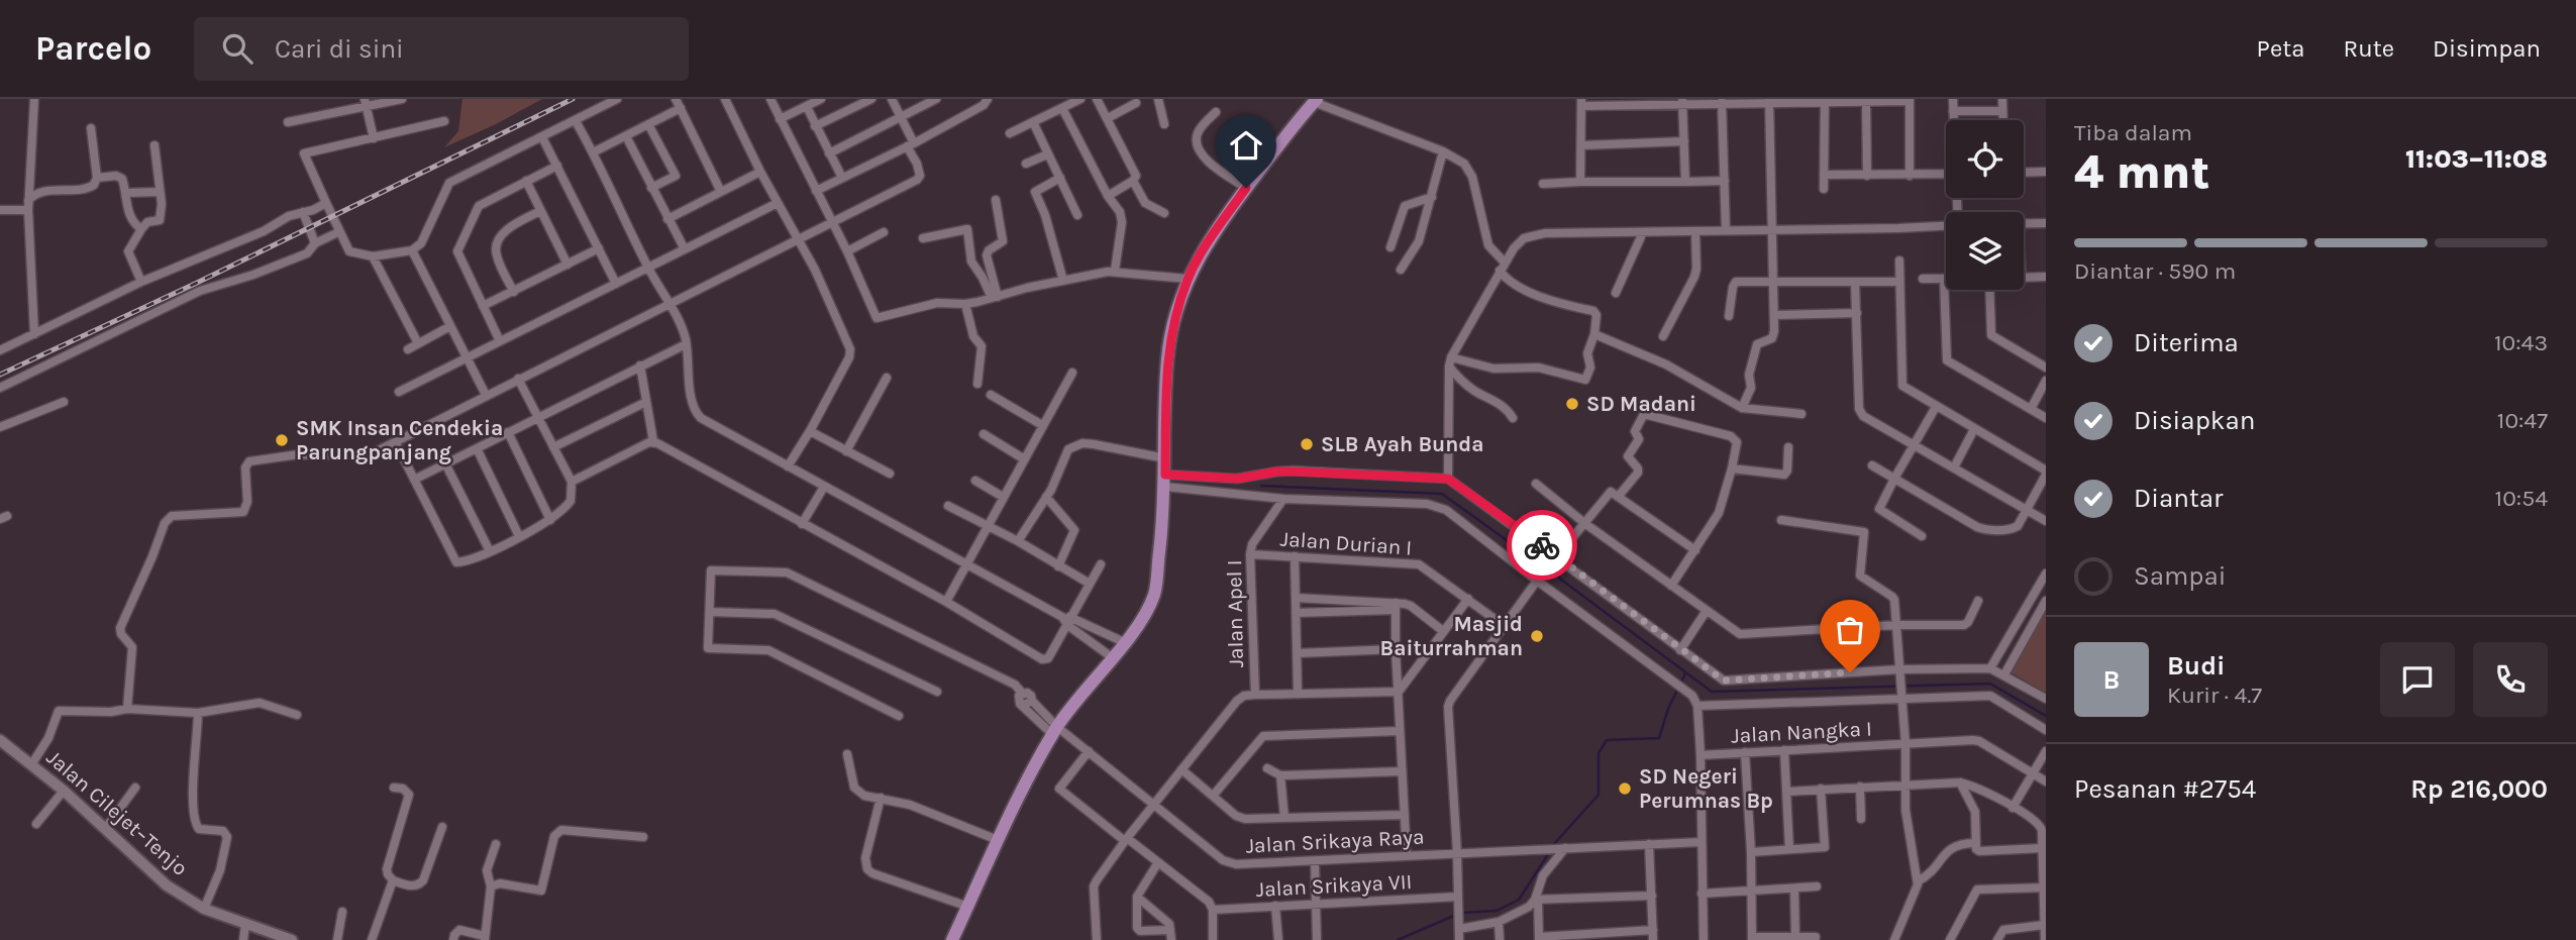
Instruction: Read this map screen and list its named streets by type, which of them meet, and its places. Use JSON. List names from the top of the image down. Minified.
{"streets":{"main road":["Jalan Cilejet–Tenjo"],"street":["Jalan Durian I","Jalan Apel I","Jalan Nangka I","Jalan Srikaya Raya","Jalan Srikaya VII"]},"crossings":[["Jalan Durian I","Jalan Apel I"]],"places":["SD Madani","SMK Insan Cendekia Parungpanjang","SLB Ayah Bunda","Masjid Baiturrahman","SD Negeri Perumnas Bp"],"page":{"header":"Parcelo","search":"Cari di sini","nav":["Peta","Rute","Disimpan"],"heading":["4 mnt","Tiba dalam","11:03–11:08"],"panel":["Budi","Kurir · 4.7","Pesanan #2754","Rp 216,000"],"bar":"Diantar · 590 m","list":[["Diterima","10:43"],["Disiapkan","10:47"],["Diantar","10:54"],"Sampai"],"round":"B"}}
